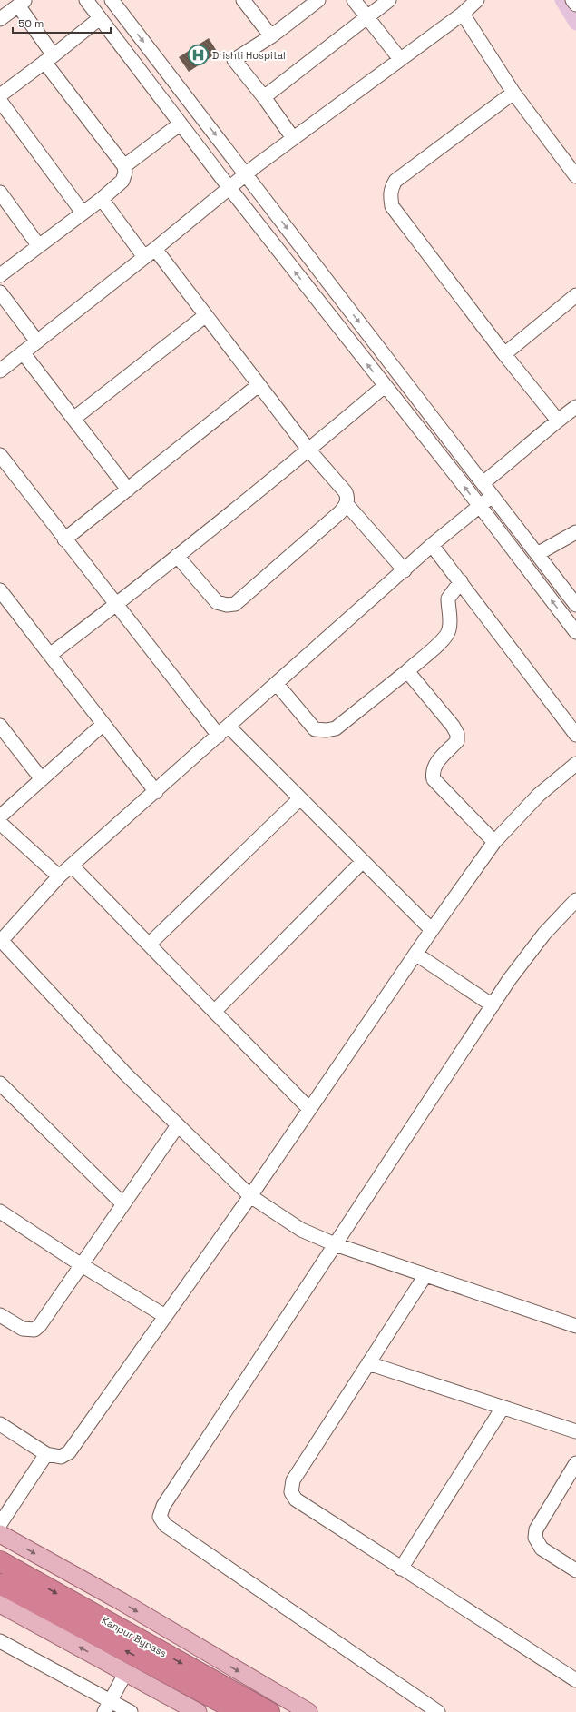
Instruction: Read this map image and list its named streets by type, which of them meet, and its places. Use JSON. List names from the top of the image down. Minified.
{"streets":{"highway":["Kanpur Bypass"]},"places":{"hospital":["Drishti Hospital"]},"scale_bar":"50 m"}
